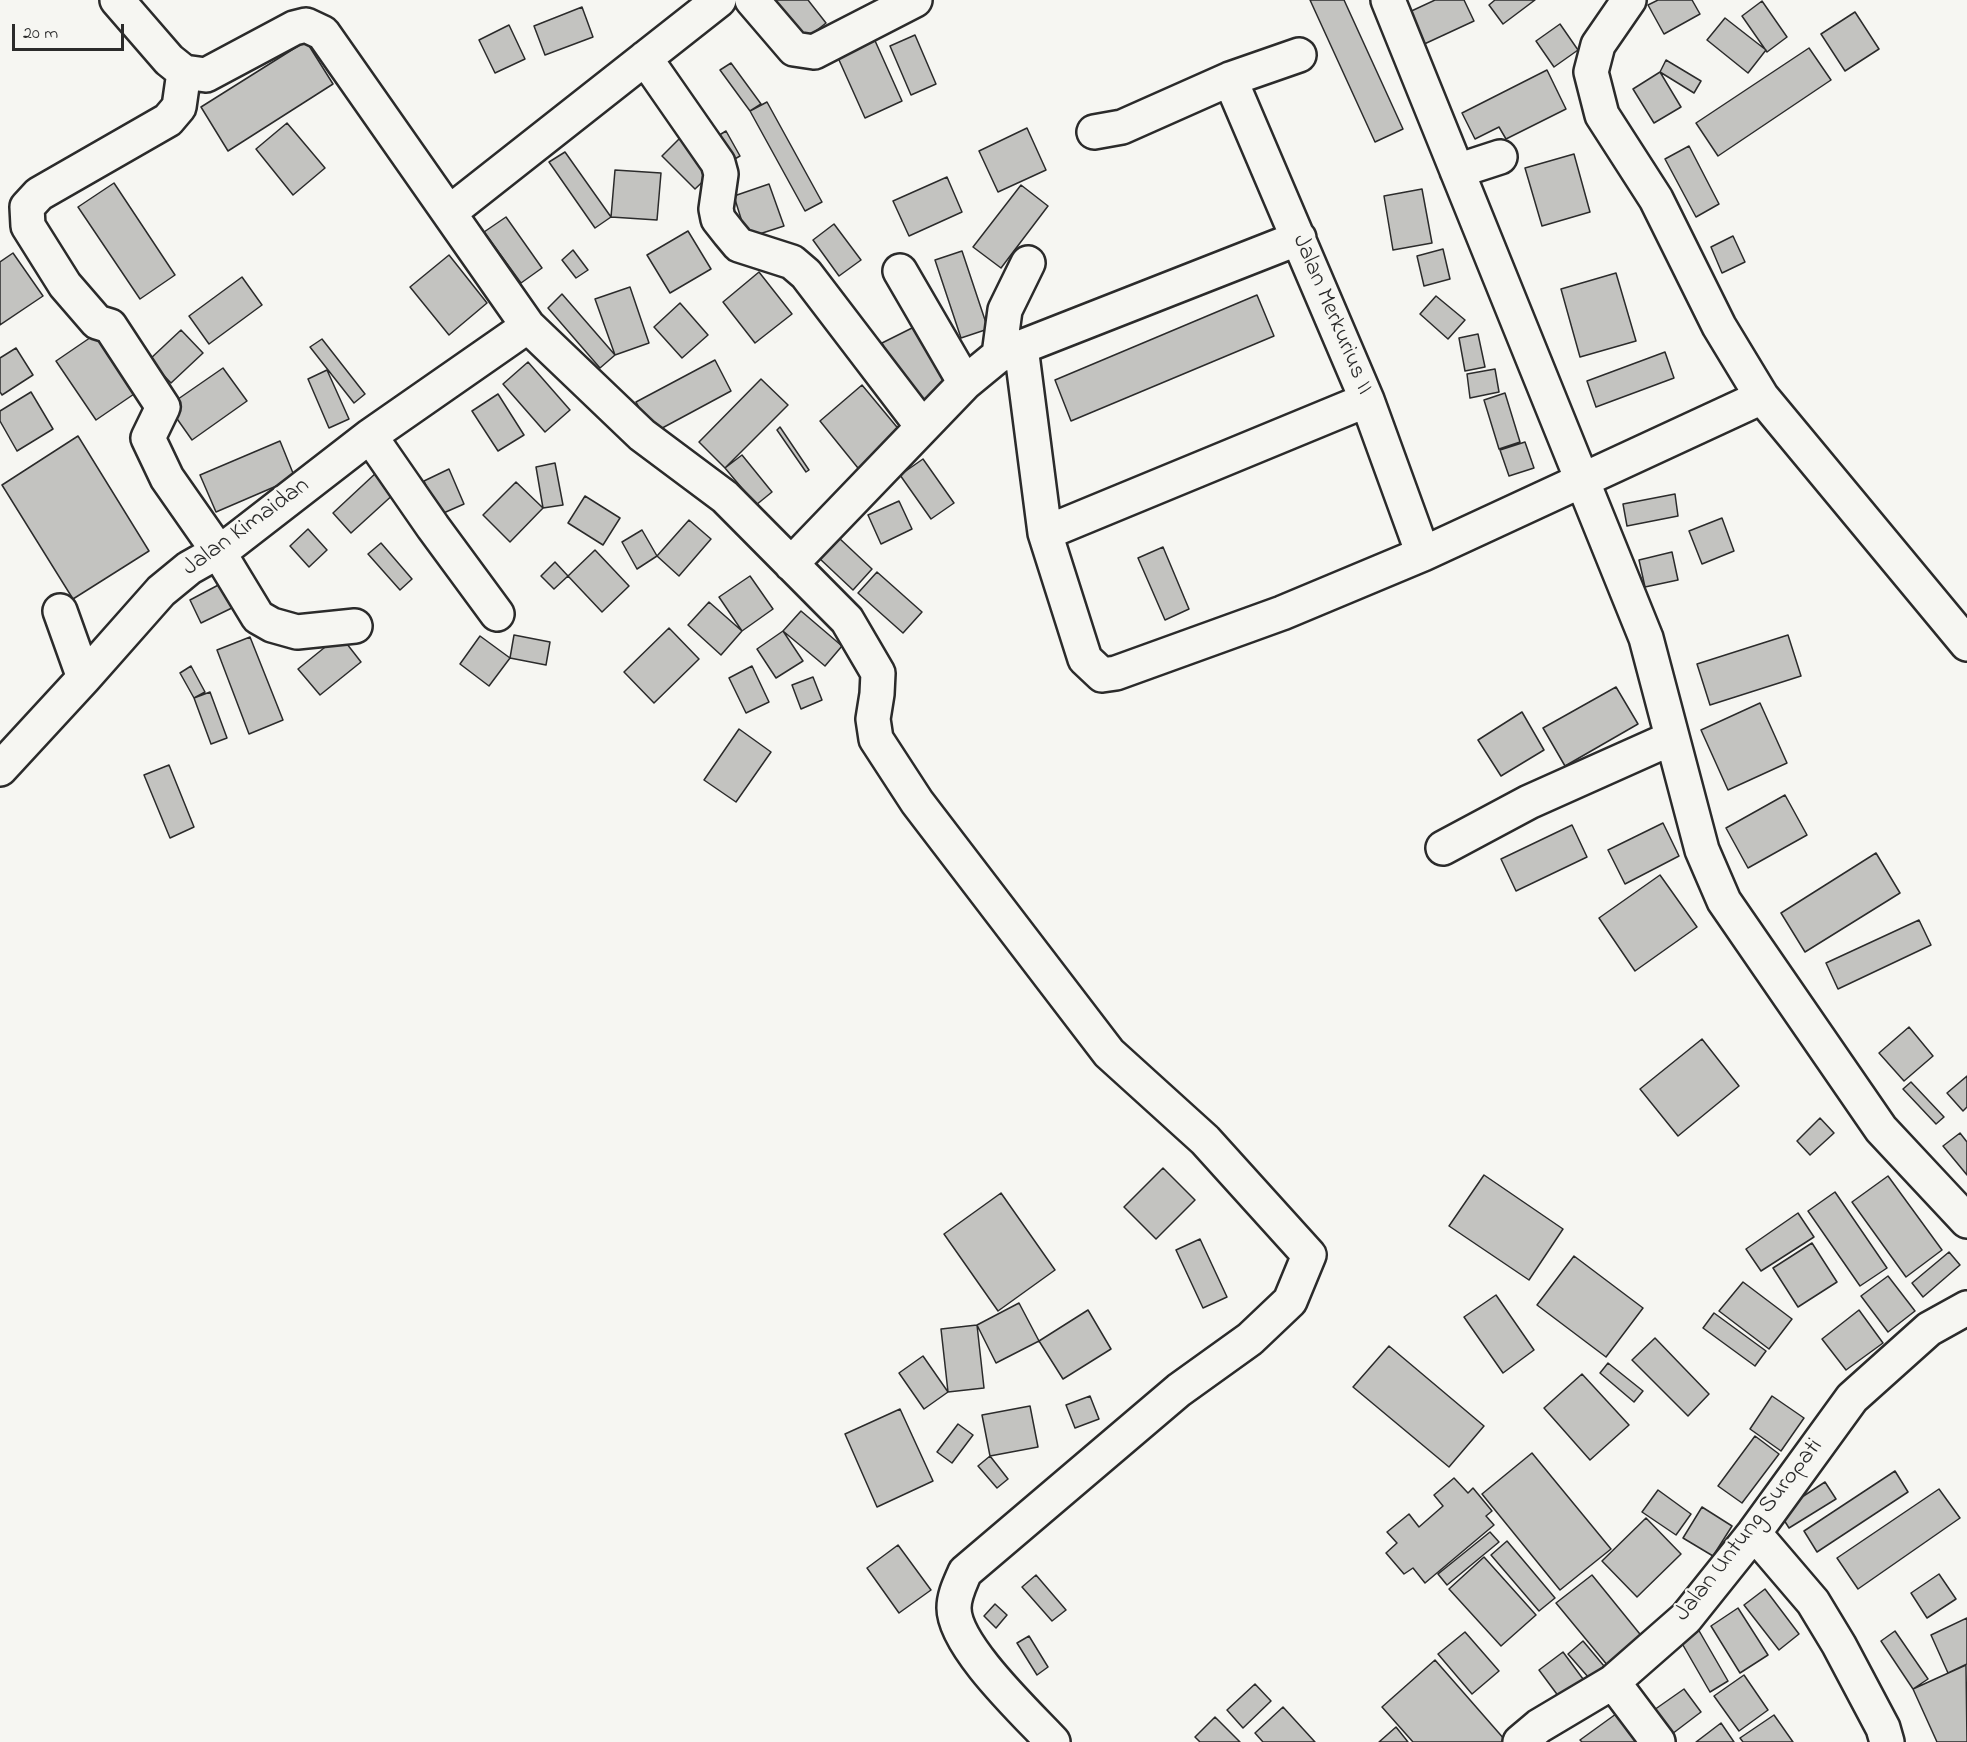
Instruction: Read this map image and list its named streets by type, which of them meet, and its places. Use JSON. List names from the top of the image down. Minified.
{"streets":{"street":["Jalan Merkurius II","Jalan Kimaidan","Jalan Untung Suropati"]},"scale_bar":"20 m"}
